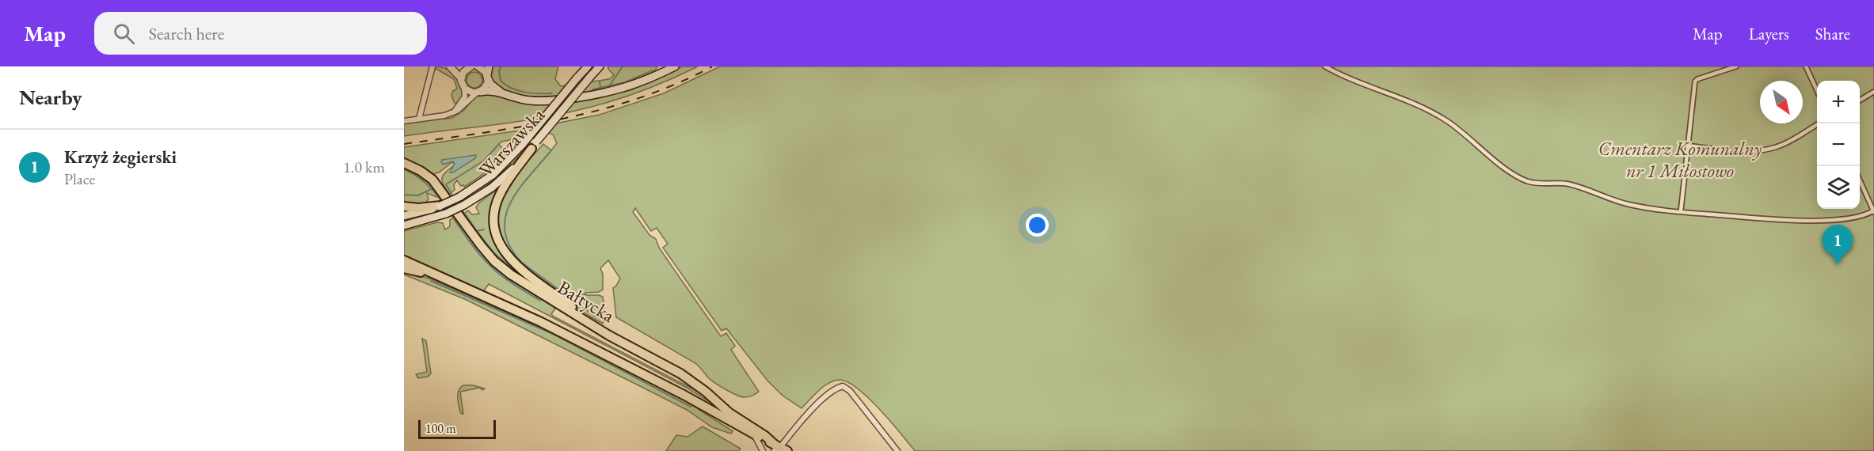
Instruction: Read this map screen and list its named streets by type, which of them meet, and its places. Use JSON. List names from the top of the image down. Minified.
{"streets":{"main road":["Warszawska","Bałtycka"]},"parks":["Cmentarz Komunalny nr 1 Miłostowo"],"scale_bar":"100 m","north":"bottom right","page":{"header":"Map","search":"Search here","nav":["Map","Layers","Share"],"heading":"Nearby","map_buttons":["+","−"],"list":[{"mark":"1","name":"Krzyż żegierski","note":"Place","value":"1.0 km"}],"pins":"1","scale":"100 m"}}
